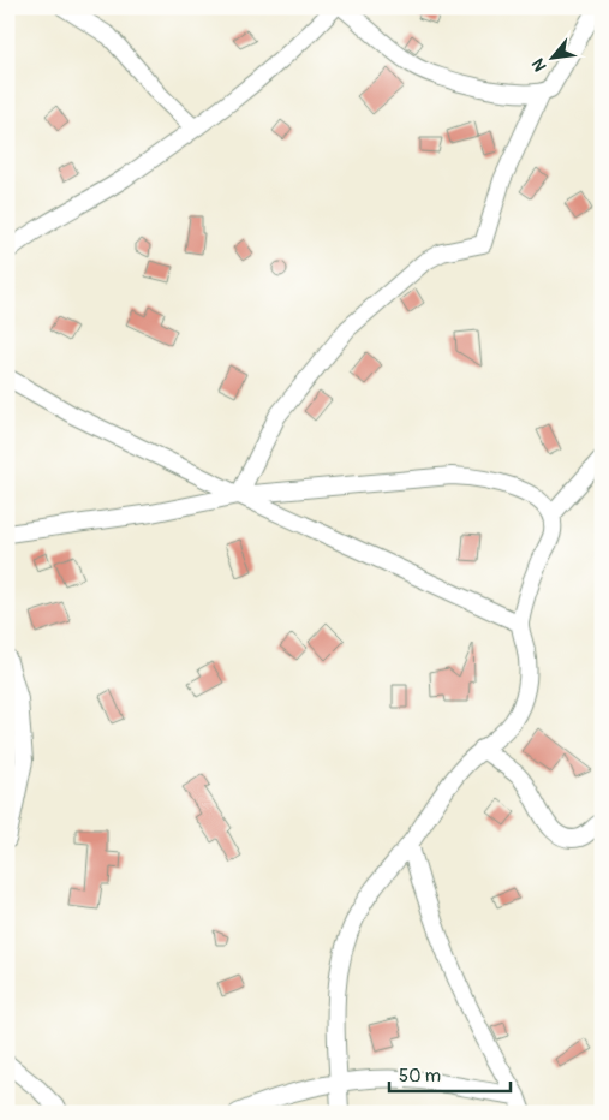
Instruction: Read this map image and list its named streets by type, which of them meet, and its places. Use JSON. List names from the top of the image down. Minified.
{"scale_bar":"50 m","north":"bottom left"}
